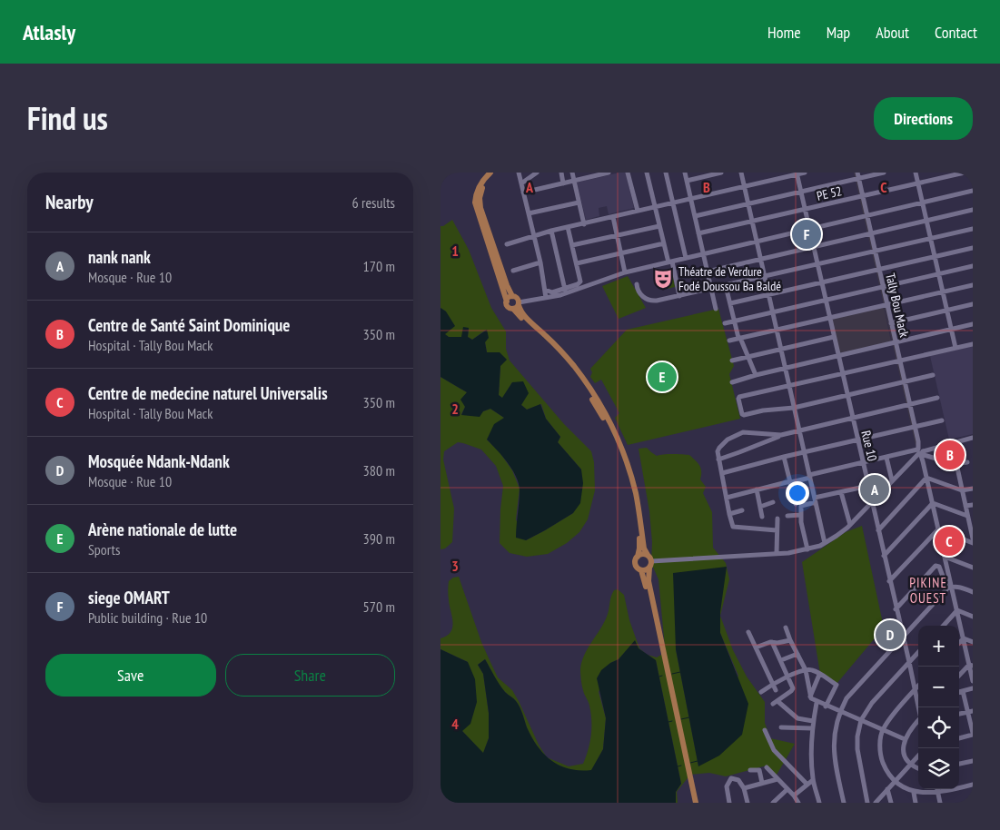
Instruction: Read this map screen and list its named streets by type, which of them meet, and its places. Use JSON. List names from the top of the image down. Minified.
{"streets":{"street":["PE 52","Tally Bou Mack","Rue 10"]},"crossings":[["PE 52","Tally Bou Mack"],["PE 52","Rue 10"]],"districts":["PIKINE OUEST"],"places":{"theatre":["Théatre de Verdure Fodé Doussou Ba Baldé"]},"page":{"header":"Atlasly","nav":["Home","Map","About","Contact"],"title":"Find us","buttons":["Directions",["Save","Share"]],"heading":["Nearby","6 results"],"pins":["F","E","B","A","C","D"],"list":[{"mark":"A","name":"nank nank","note":"Mosque · Rue 10","value":"170 m"},{"mark":"B","name":"Centre de Santé Saint Dominique","note":"Hospital · Tally Bou Mack","value":"350 m"},{"mark":"C","name":"Centre de medecine naturel Universalis","note":"Hospital · Tally Bou Mack","value":"350 m"},{"mark":"D","name":"Mosquée Ndank-Ndank","note":"Mosque · Rue 10","value":"380 m"},{"mark":"E","name":"Arène nationale de lutte","note":"Sports","value":"390 m"},{"mark":"F","name":"siege OMART","note":"Public building · Rue 10","value":"570 m"}],"map_buttons":["+","−"]},"grid":{"columns":["A","B","C"],"rows":["1","2","3","4"]}}
